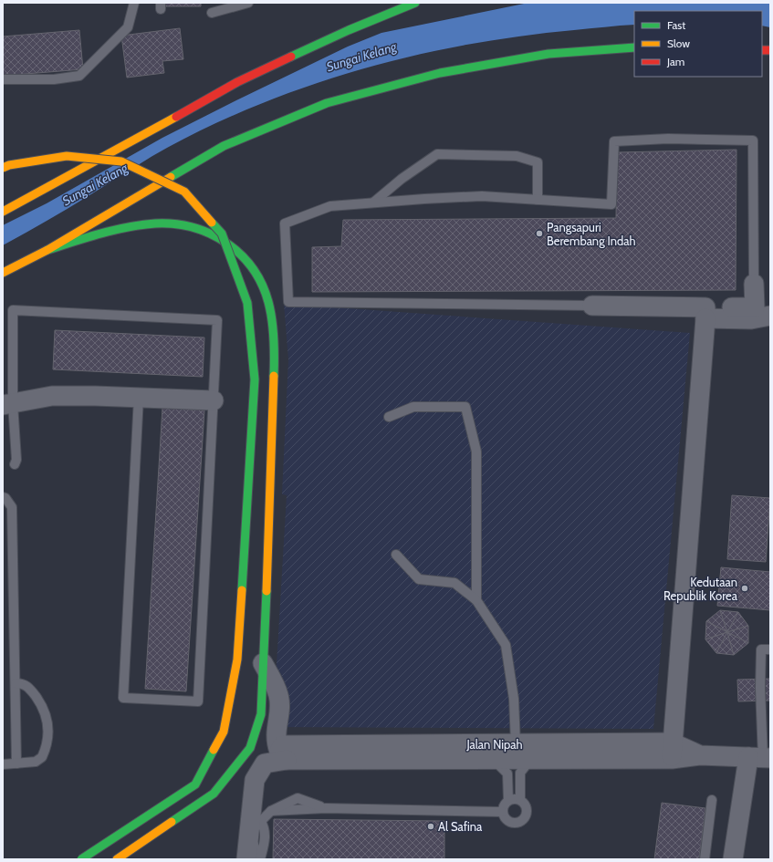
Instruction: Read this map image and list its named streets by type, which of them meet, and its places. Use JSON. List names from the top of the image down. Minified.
{"streets":{"street":["Jalan Nipah"]},"water":["Sungai Kelang"],"places":["Pangsapuri Berembang Indah","Kedutaan Republik Korea","Al Safina"],"legend":["Fast","Slow","Jam"]}
